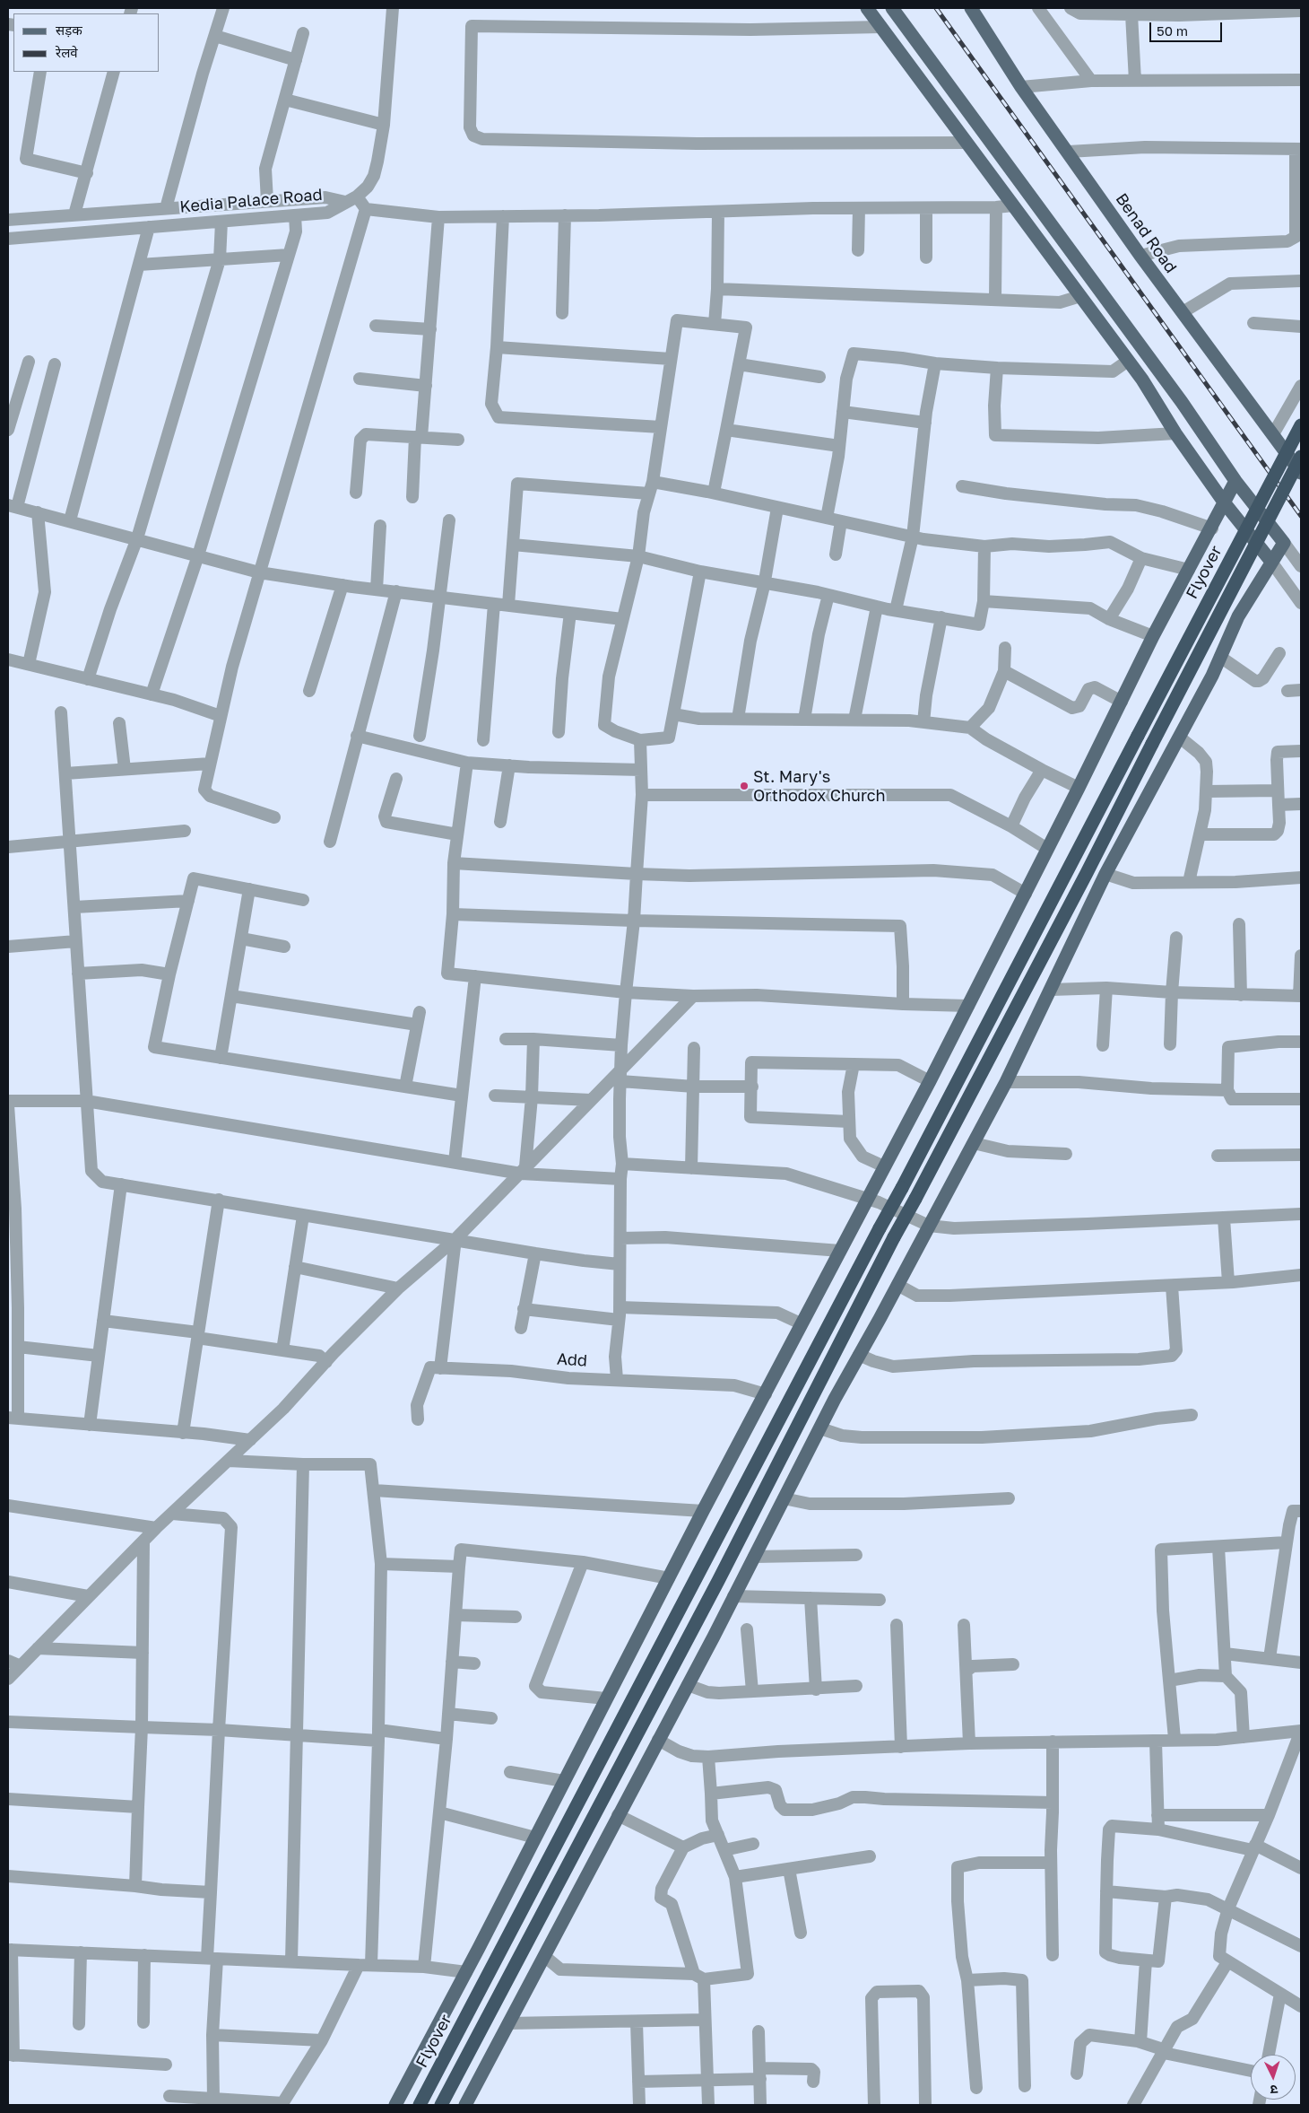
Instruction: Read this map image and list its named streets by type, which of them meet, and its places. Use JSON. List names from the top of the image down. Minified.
{"streets":{"highway":["Flyover"],"main road":["Benad Road"],"street":["Kedia Palace Road","Add"]},"places":["St. Mary's Orthodox Church"],"legend":["सड़क","रेलवे"],"scale_bar":"50 m","north":"bottom"}
